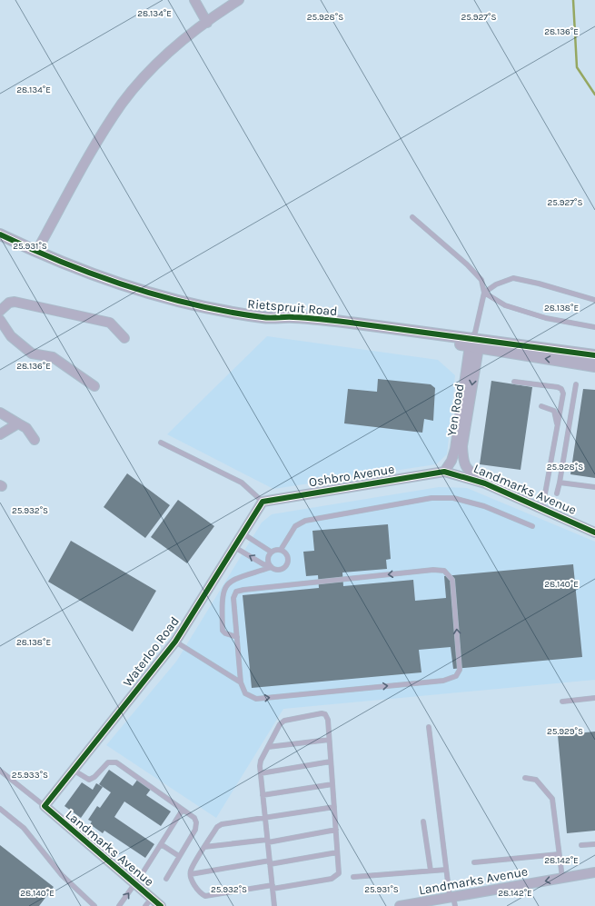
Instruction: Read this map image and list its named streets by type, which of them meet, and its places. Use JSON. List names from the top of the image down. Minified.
{"streets":{"street":["Rietspruit Road","Yen Road","Oshbro Avenue","Landmarks Avenue","Waterloo Road"]},"crossings":[["Rietspruit Road","Yen Road"],["Yen Road","Oshbro Avenue"],["Yen Road","Landmarks Avenue"],["Oshbro Avenue","Landmarks Avenue"],["Oshbro Avenue","Waterloo Road"],["Landmarks Avenue","Waterloo Road"]],"one_way":["Yen Road"],"coordinates":["28.134°E","25.928°S","25.927°S","28.136°E","25.931°S","28.138°E","25.932°S","28.140°E","25.929°S","25.933°S","28.142°E"]}
